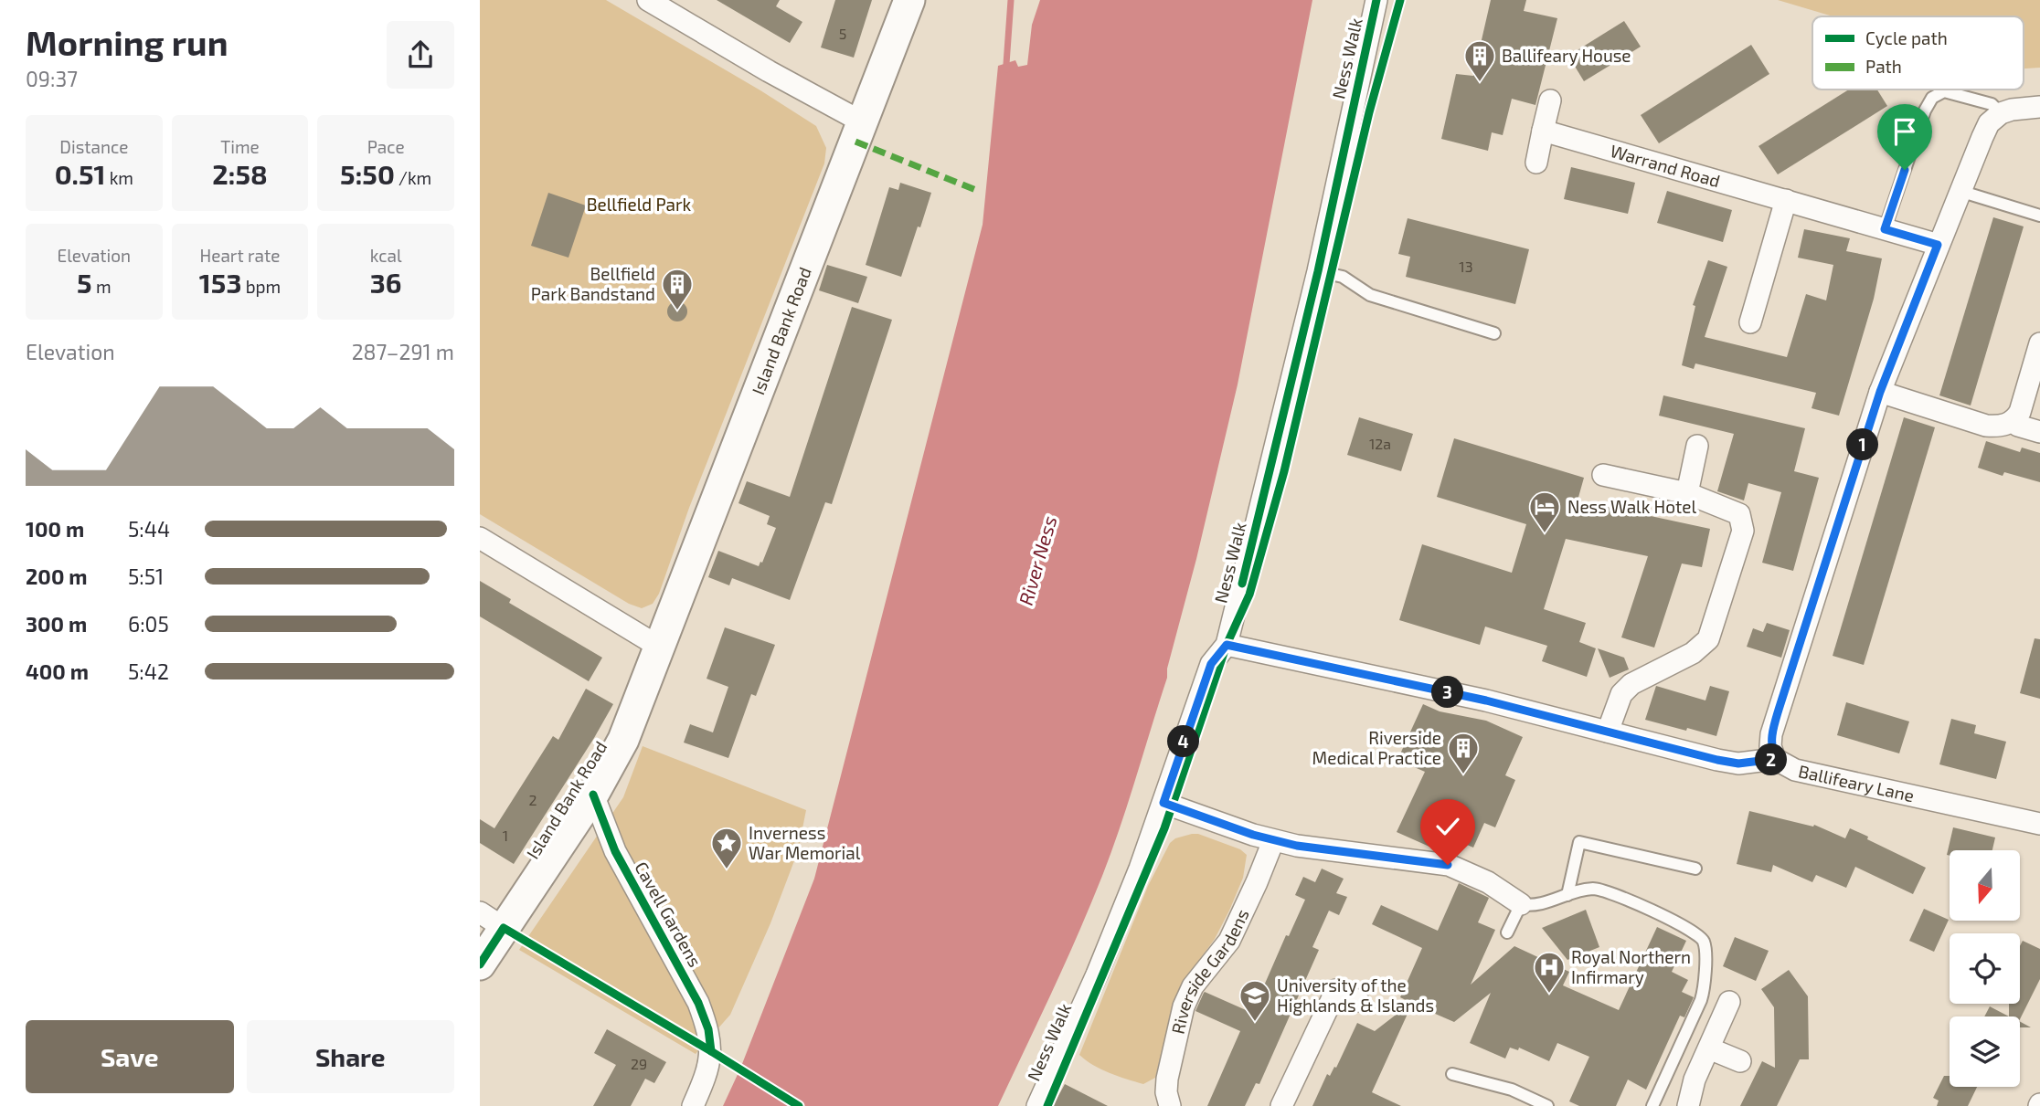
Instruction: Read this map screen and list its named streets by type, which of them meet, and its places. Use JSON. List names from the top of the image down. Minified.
{"streets":{"main road":["Island Bank Road"],"street":["Ness Walk","Warrand Road","Ballifeary Lane","Cavell Gardens","Riverside Gardens"]},"crossings":[["Ness Walk","Ballifeary Lane"],["Island Bank Road","Cavell Gardens"]],"water":["River Ness"],"parks":["Bellfield Park"],"places":{"building":["Ballifeary House","Bellfield Park Bandstand","Riverside Medical Practice"],"hotel":["Ness Walk Hotel"],"place":["Inverness War Memorial"],"hospital":["Royal Northern Infirmary"],"school or university":["University of the Highlands & Islands"]},"house_numbers":["5","13","12a","2","1","29"],"legend":["Cycle path","Path"],"north":"bottom","page":{"heading":["Morning run","09:37"],"stats":[["Distance","0.51 km"],["Time","2:58"],["Pace","5:50 /km"],["Elevation","5 m"],["Heart rate","153 bpm"],["kcal","36"]],"chart":["Elevation","287–291 m"],"pins":["1","3","4","2"],"list":[{"name":"100 m","note":"5:44"},{"name":"200 m","note":"5:51"},{"name":"300 m","note":"6:05"},{"name":"400 m","note":"5:42"}],"buttons":["Save","Share"]}}
